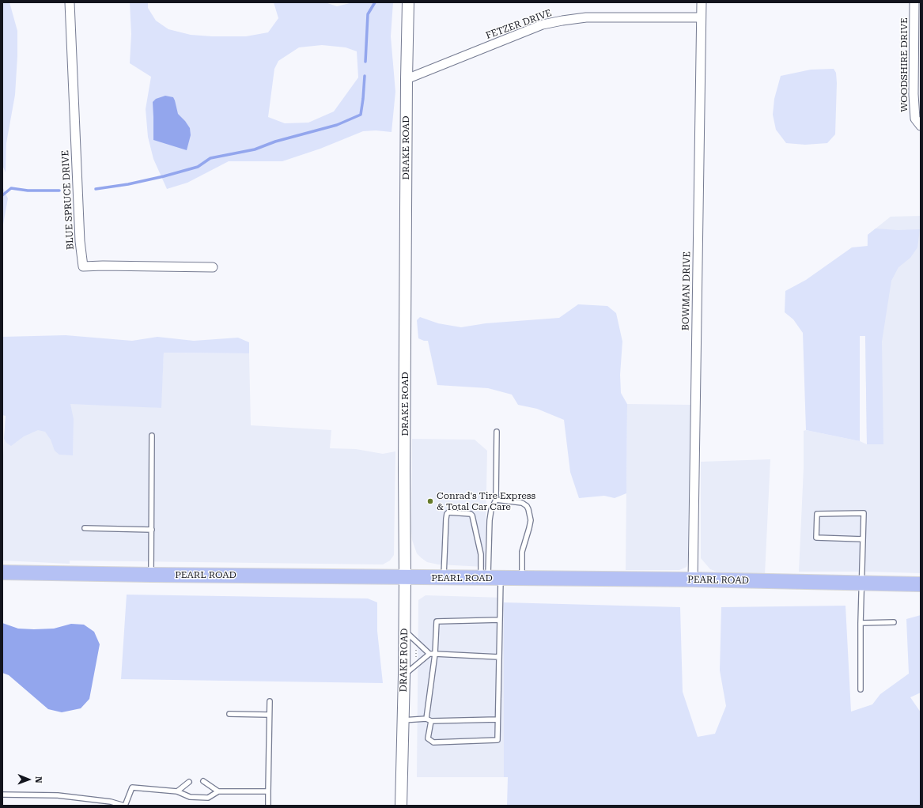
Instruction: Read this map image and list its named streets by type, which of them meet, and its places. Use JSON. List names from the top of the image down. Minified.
{"streets":{"main road":["PEARL ROAD"],"street":["FETZER DRIVE","WOODSHIRE DRIVE","DRAKE ROAD","BLUE SPRUCE DRIVE","BOWMAN DRIVE"]},"crossings":[["FETZER DRIVE","DRAKE ROAD"],["FETZER DRIVE","BOWMAN DRIVE"],["DRAKE ROAD","PEARL ROAD"],["BOWMAN DRIVE","PEARL ROAD"]],"places":["Conrad's Tire Express & Total Car Care"],"north":"right"}
